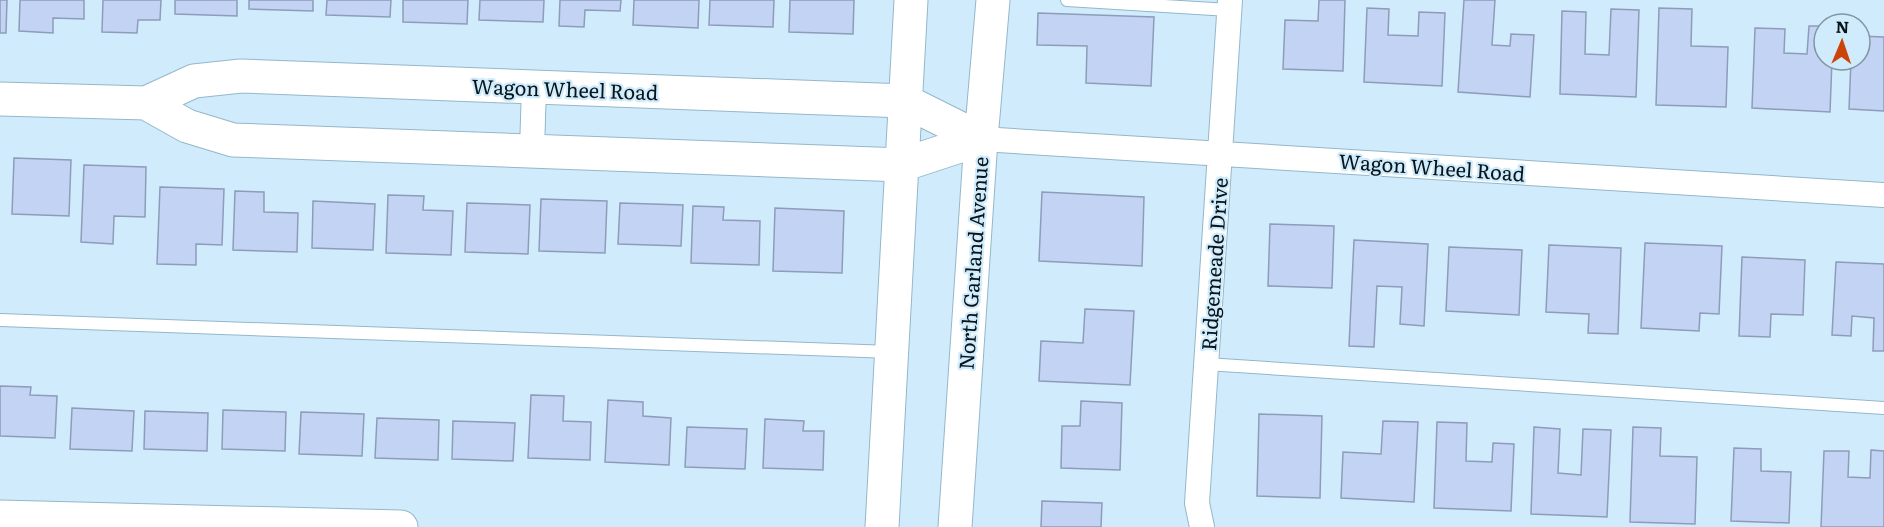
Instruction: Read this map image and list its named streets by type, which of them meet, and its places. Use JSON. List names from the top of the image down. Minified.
{"streets":{"street":["Wagon Wheel Road","North Garland Avenue","Ridgemeade Drive"]},"crossings":[["Wagon Wheel Road","North Garland Avenue"],["Wagon Wheel Road","Ridgemeade Drive"]],"north":"top"}
